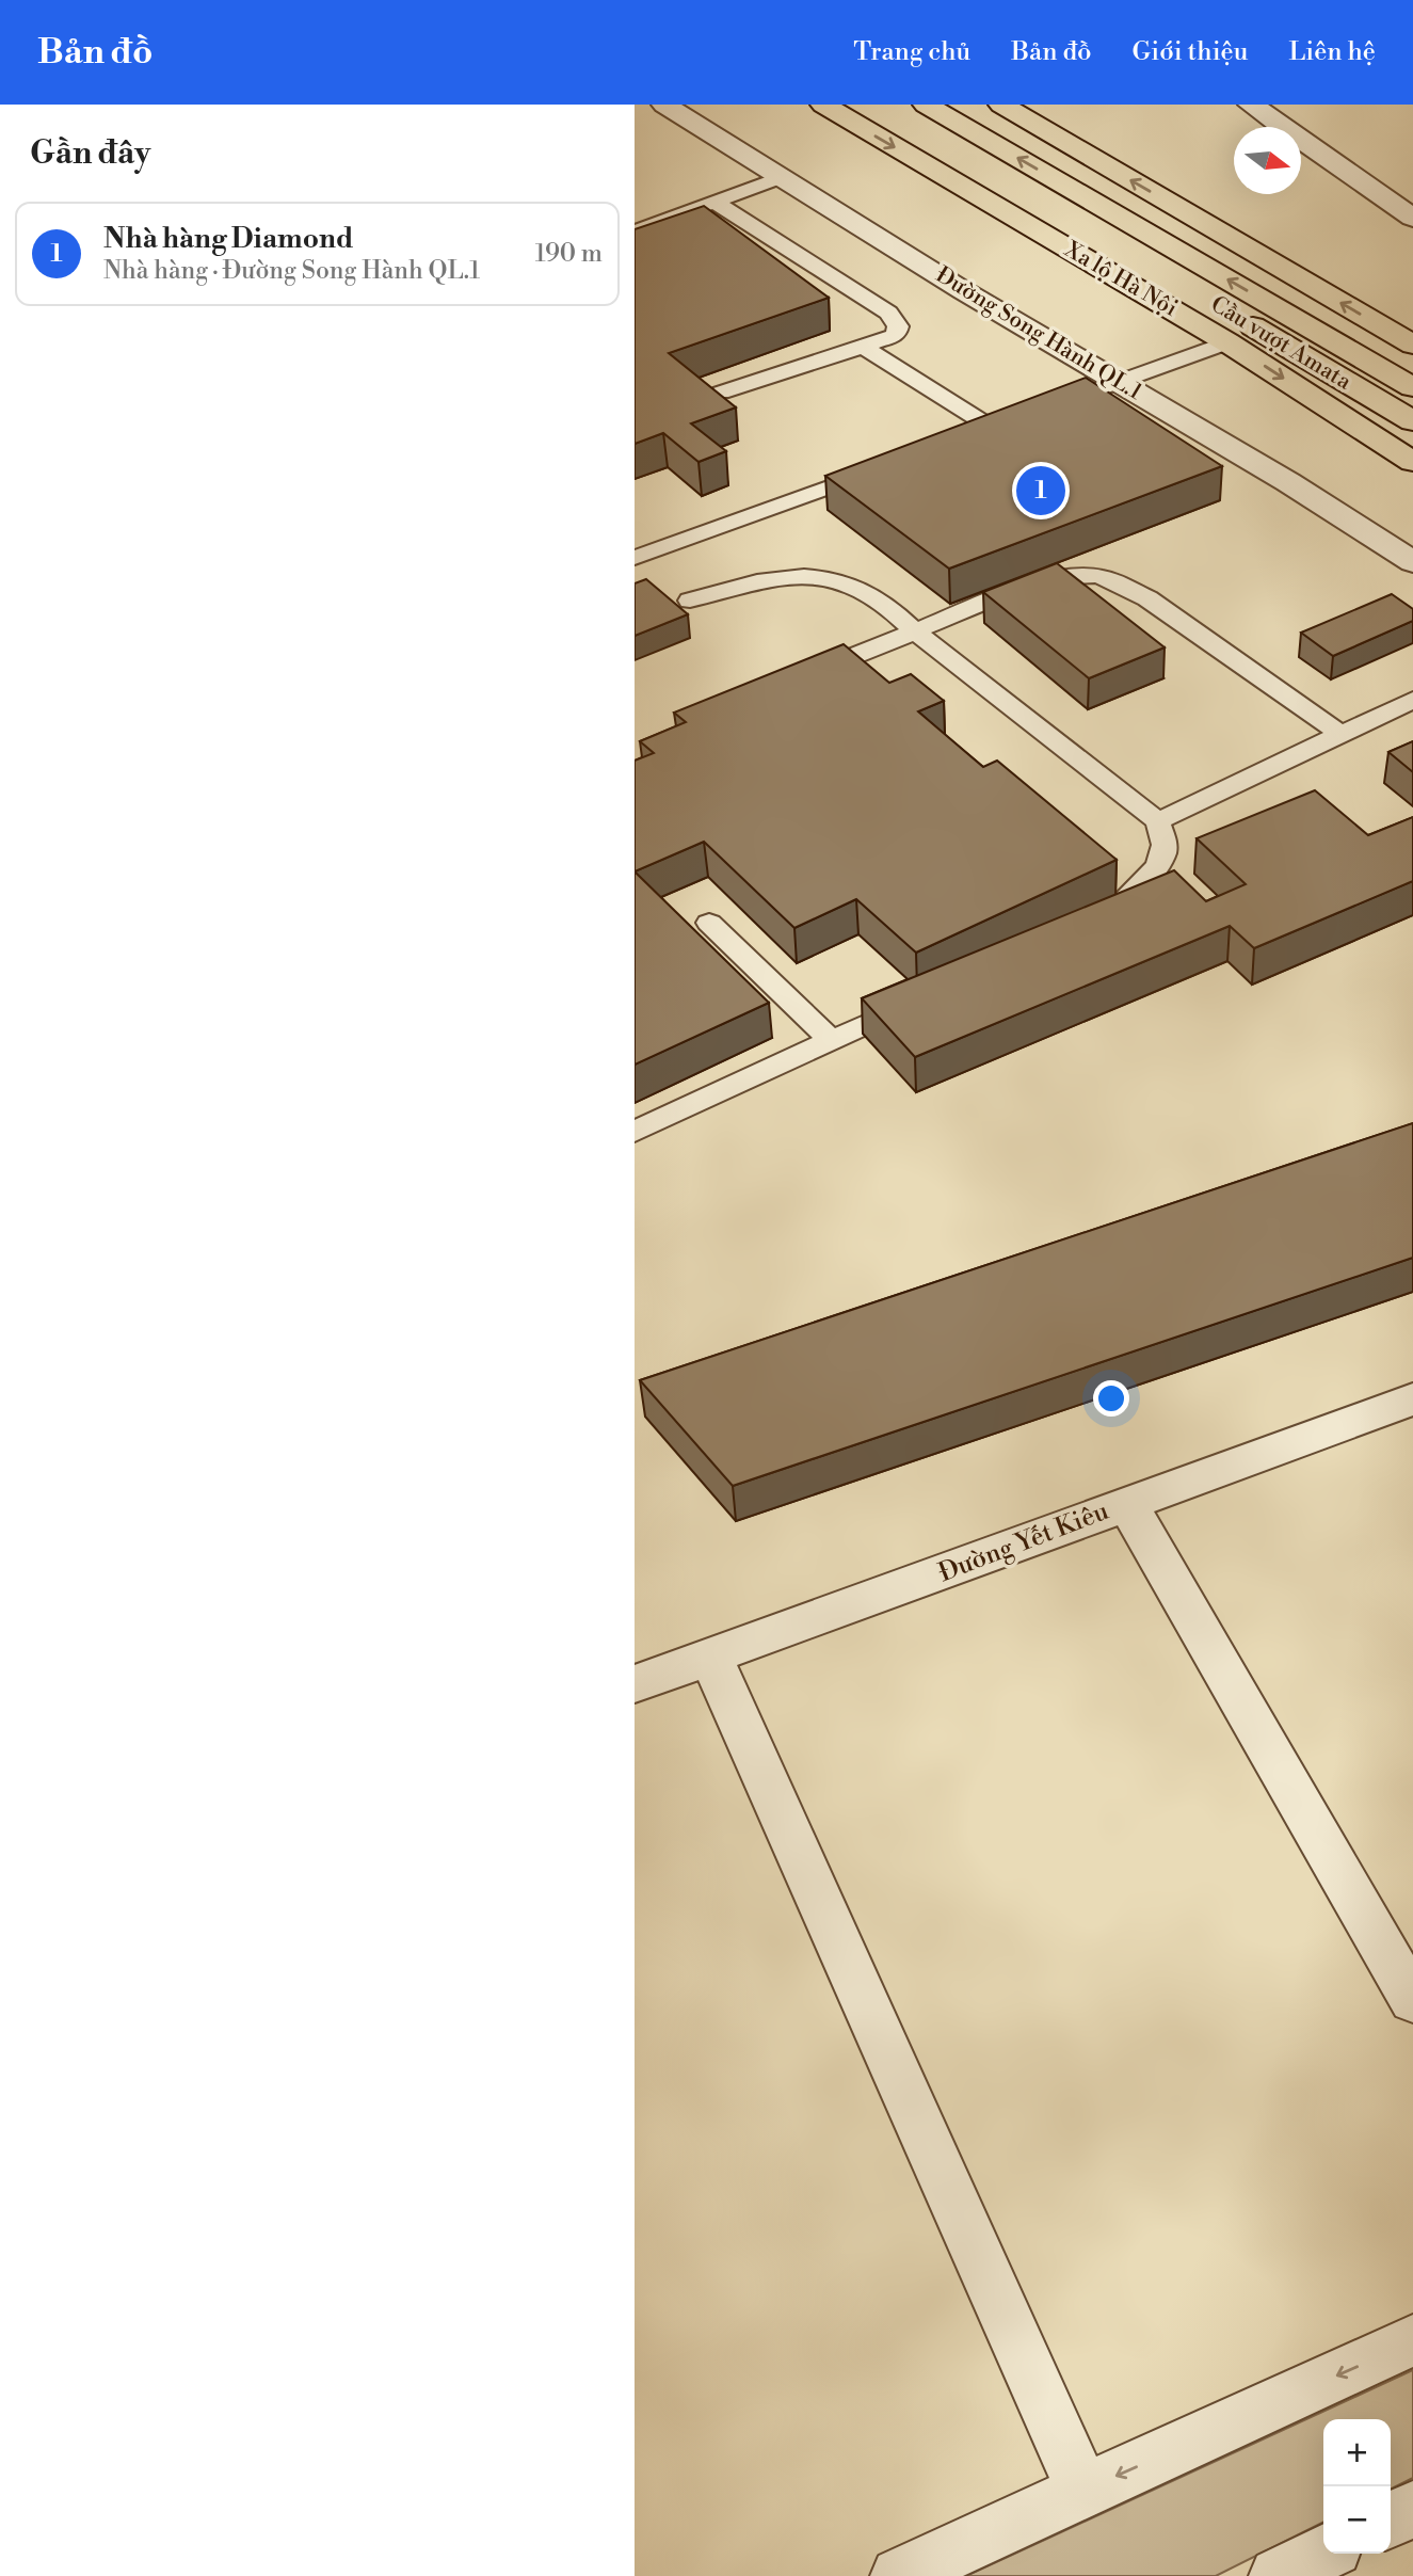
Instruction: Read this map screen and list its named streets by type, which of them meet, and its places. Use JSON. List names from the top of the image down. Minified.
{"streets":{"highway":["Xa lộ Hà Nội","Cầu vượt Amata"],"street":["Đường Song Hành QL.1","Đường Yết Kiêu"]},"crossings":[["Xa lộ Hà Nội","Cầu vượt Amata"]],"north":"right","page":{"header":"Bản đồ","nav":["Trang chủ","Bản đồ","Giới thiệu","Liên hệ"],"heading":"Gần đây","list":[{"mark":"1","name":"Nhà hàng Diamond","note":"Nhà hàng · Đường Song Hành QL.1","value":"190 m"}],"pins":"1","map_buttons":["+","−"]}}
